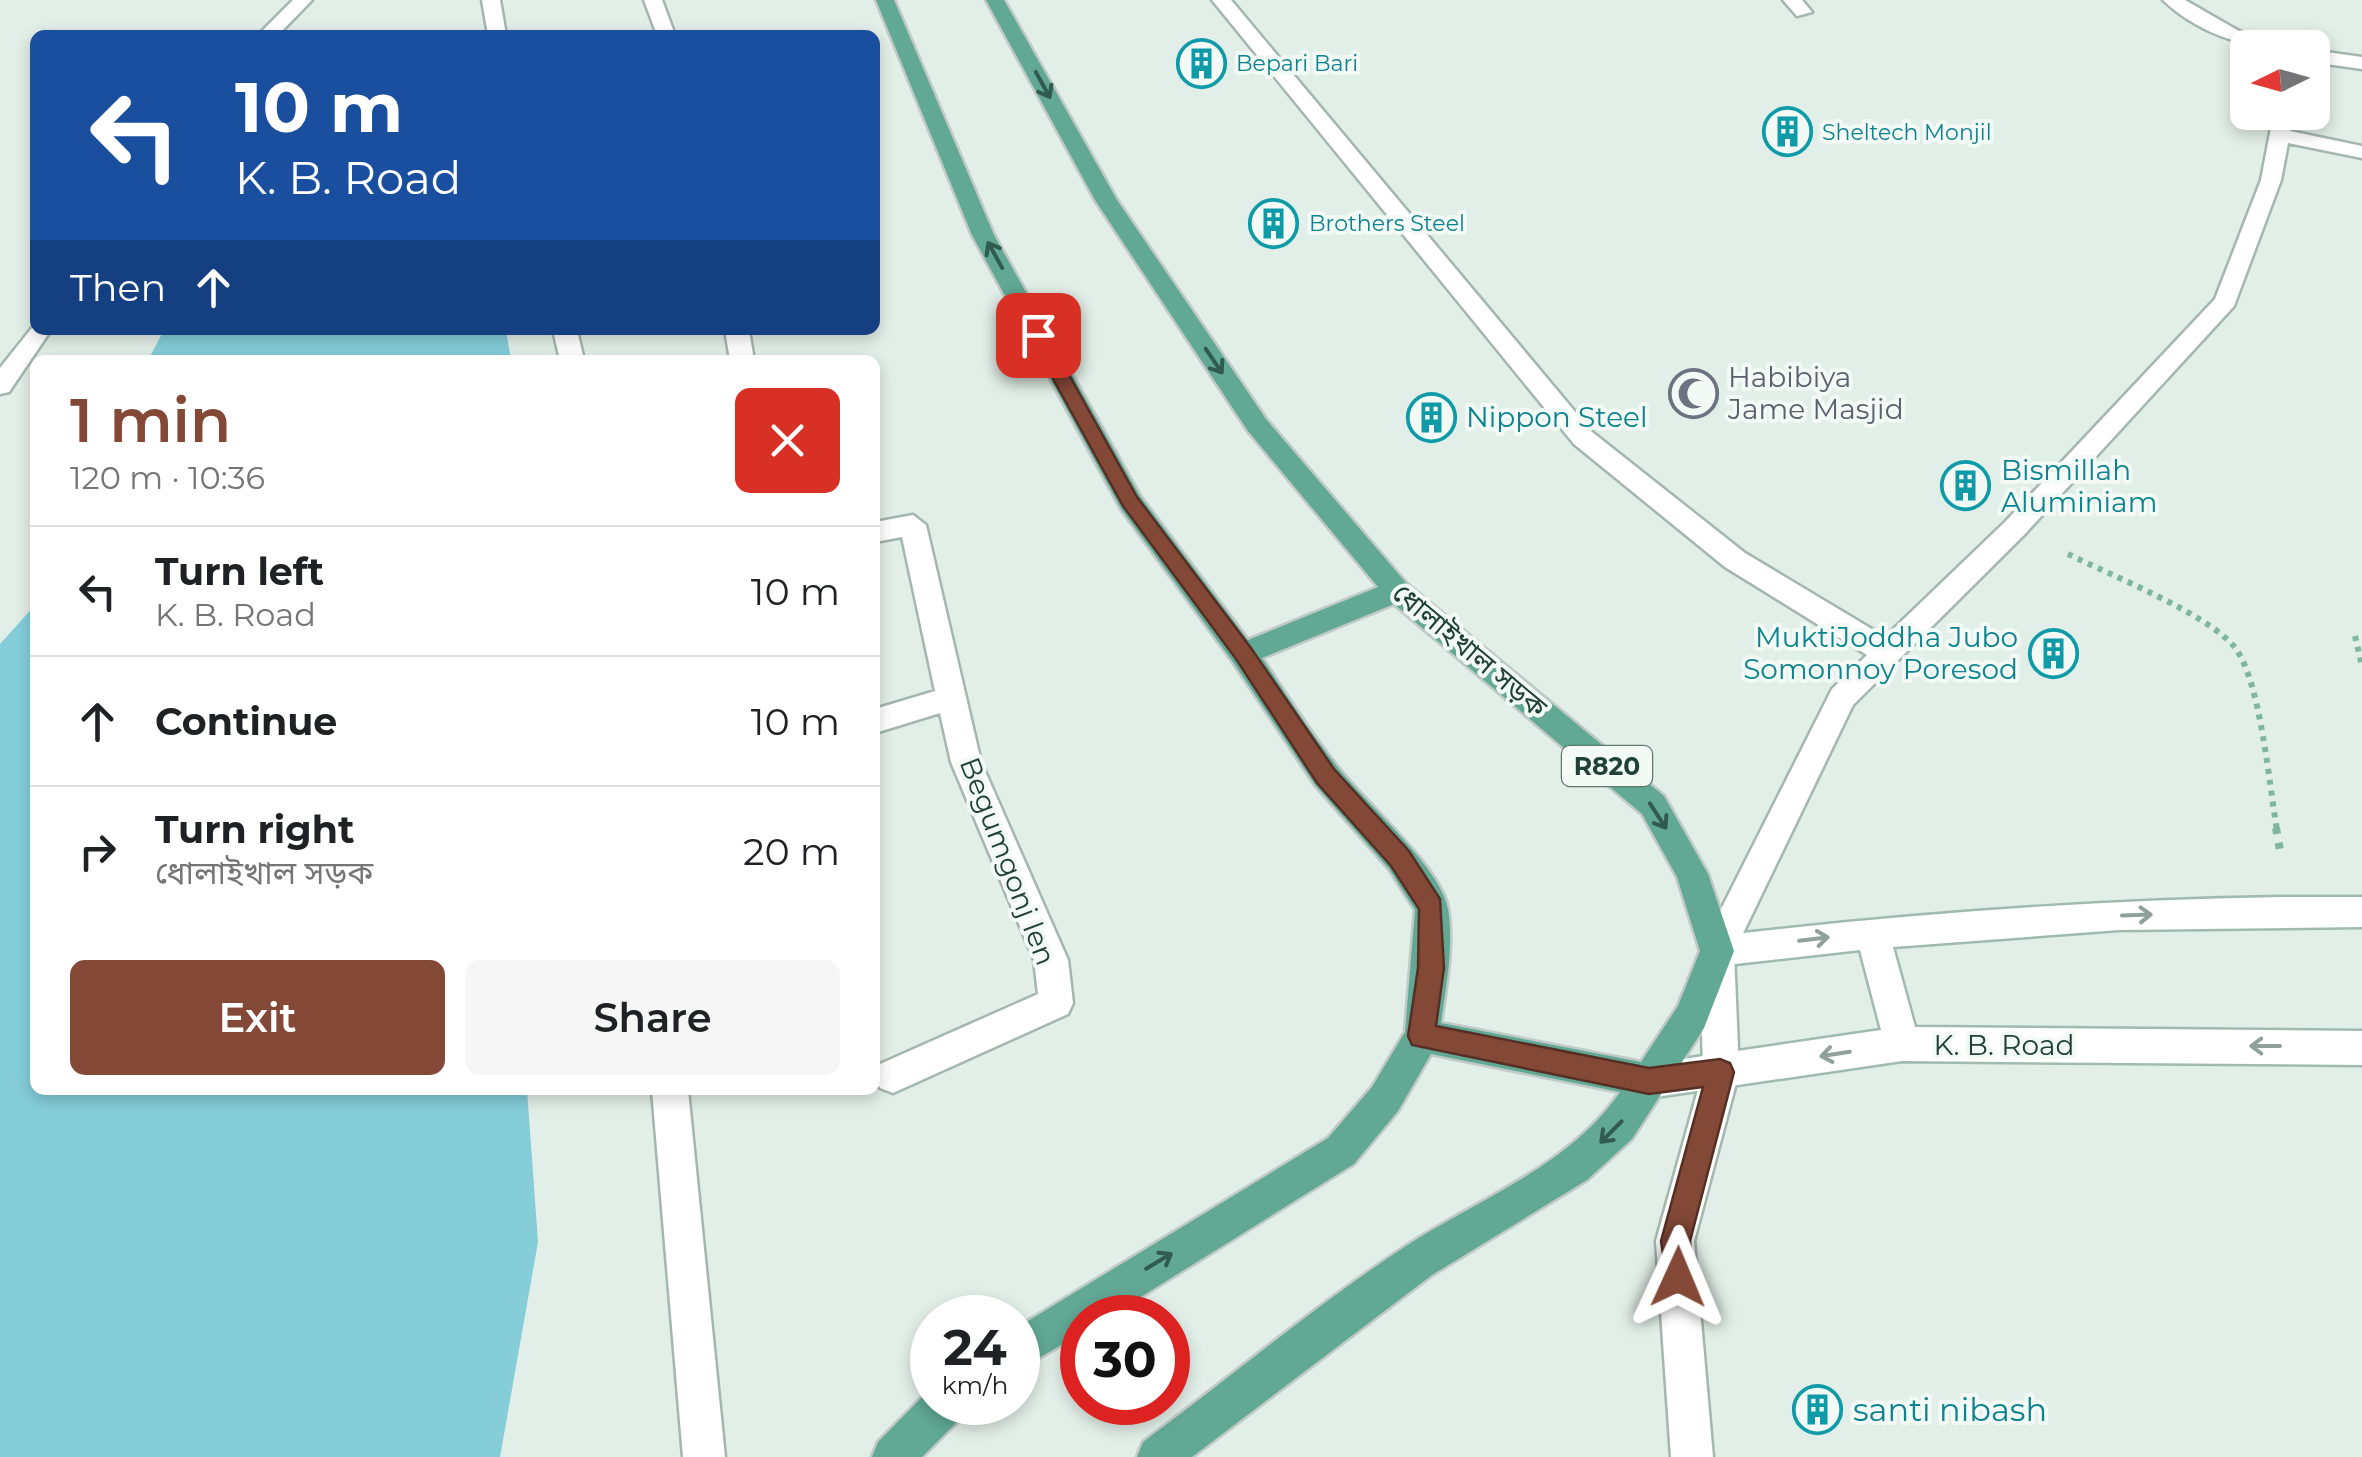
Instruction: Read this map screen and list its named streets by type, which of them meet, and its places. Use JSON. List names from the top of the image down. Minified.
{"streets":{"main road":["ধোলাইখাল সড়ক","R820"],"street":["Begumgonj len","K. B. Road"]},"places":{"building":["Bepari Bari","Sheltech Monjil","Brothers Steel","Nippon Steel","Bismillah Aluminiam","MuktiJoddha Jubo Somonnoy Poresod","santi nibash"],"mosque":["Habibiya Jame Masjid"]},"north":"left","page":{"turn":["10 m","K. B. Road"],"then":"Then","heading":["1 min","120 m · 10:36"],"list":[{"name":"Turn left","note":"K. B. Road","value":"10 m"},{"name":"Continue","value":"10 m"},{"name":"Turn right","note":"ধোলাইখাল সড়ক","value":"20 m"}],"buttons":["Exit","Share"],"speed":"24 km/h","limit":"30"}}
